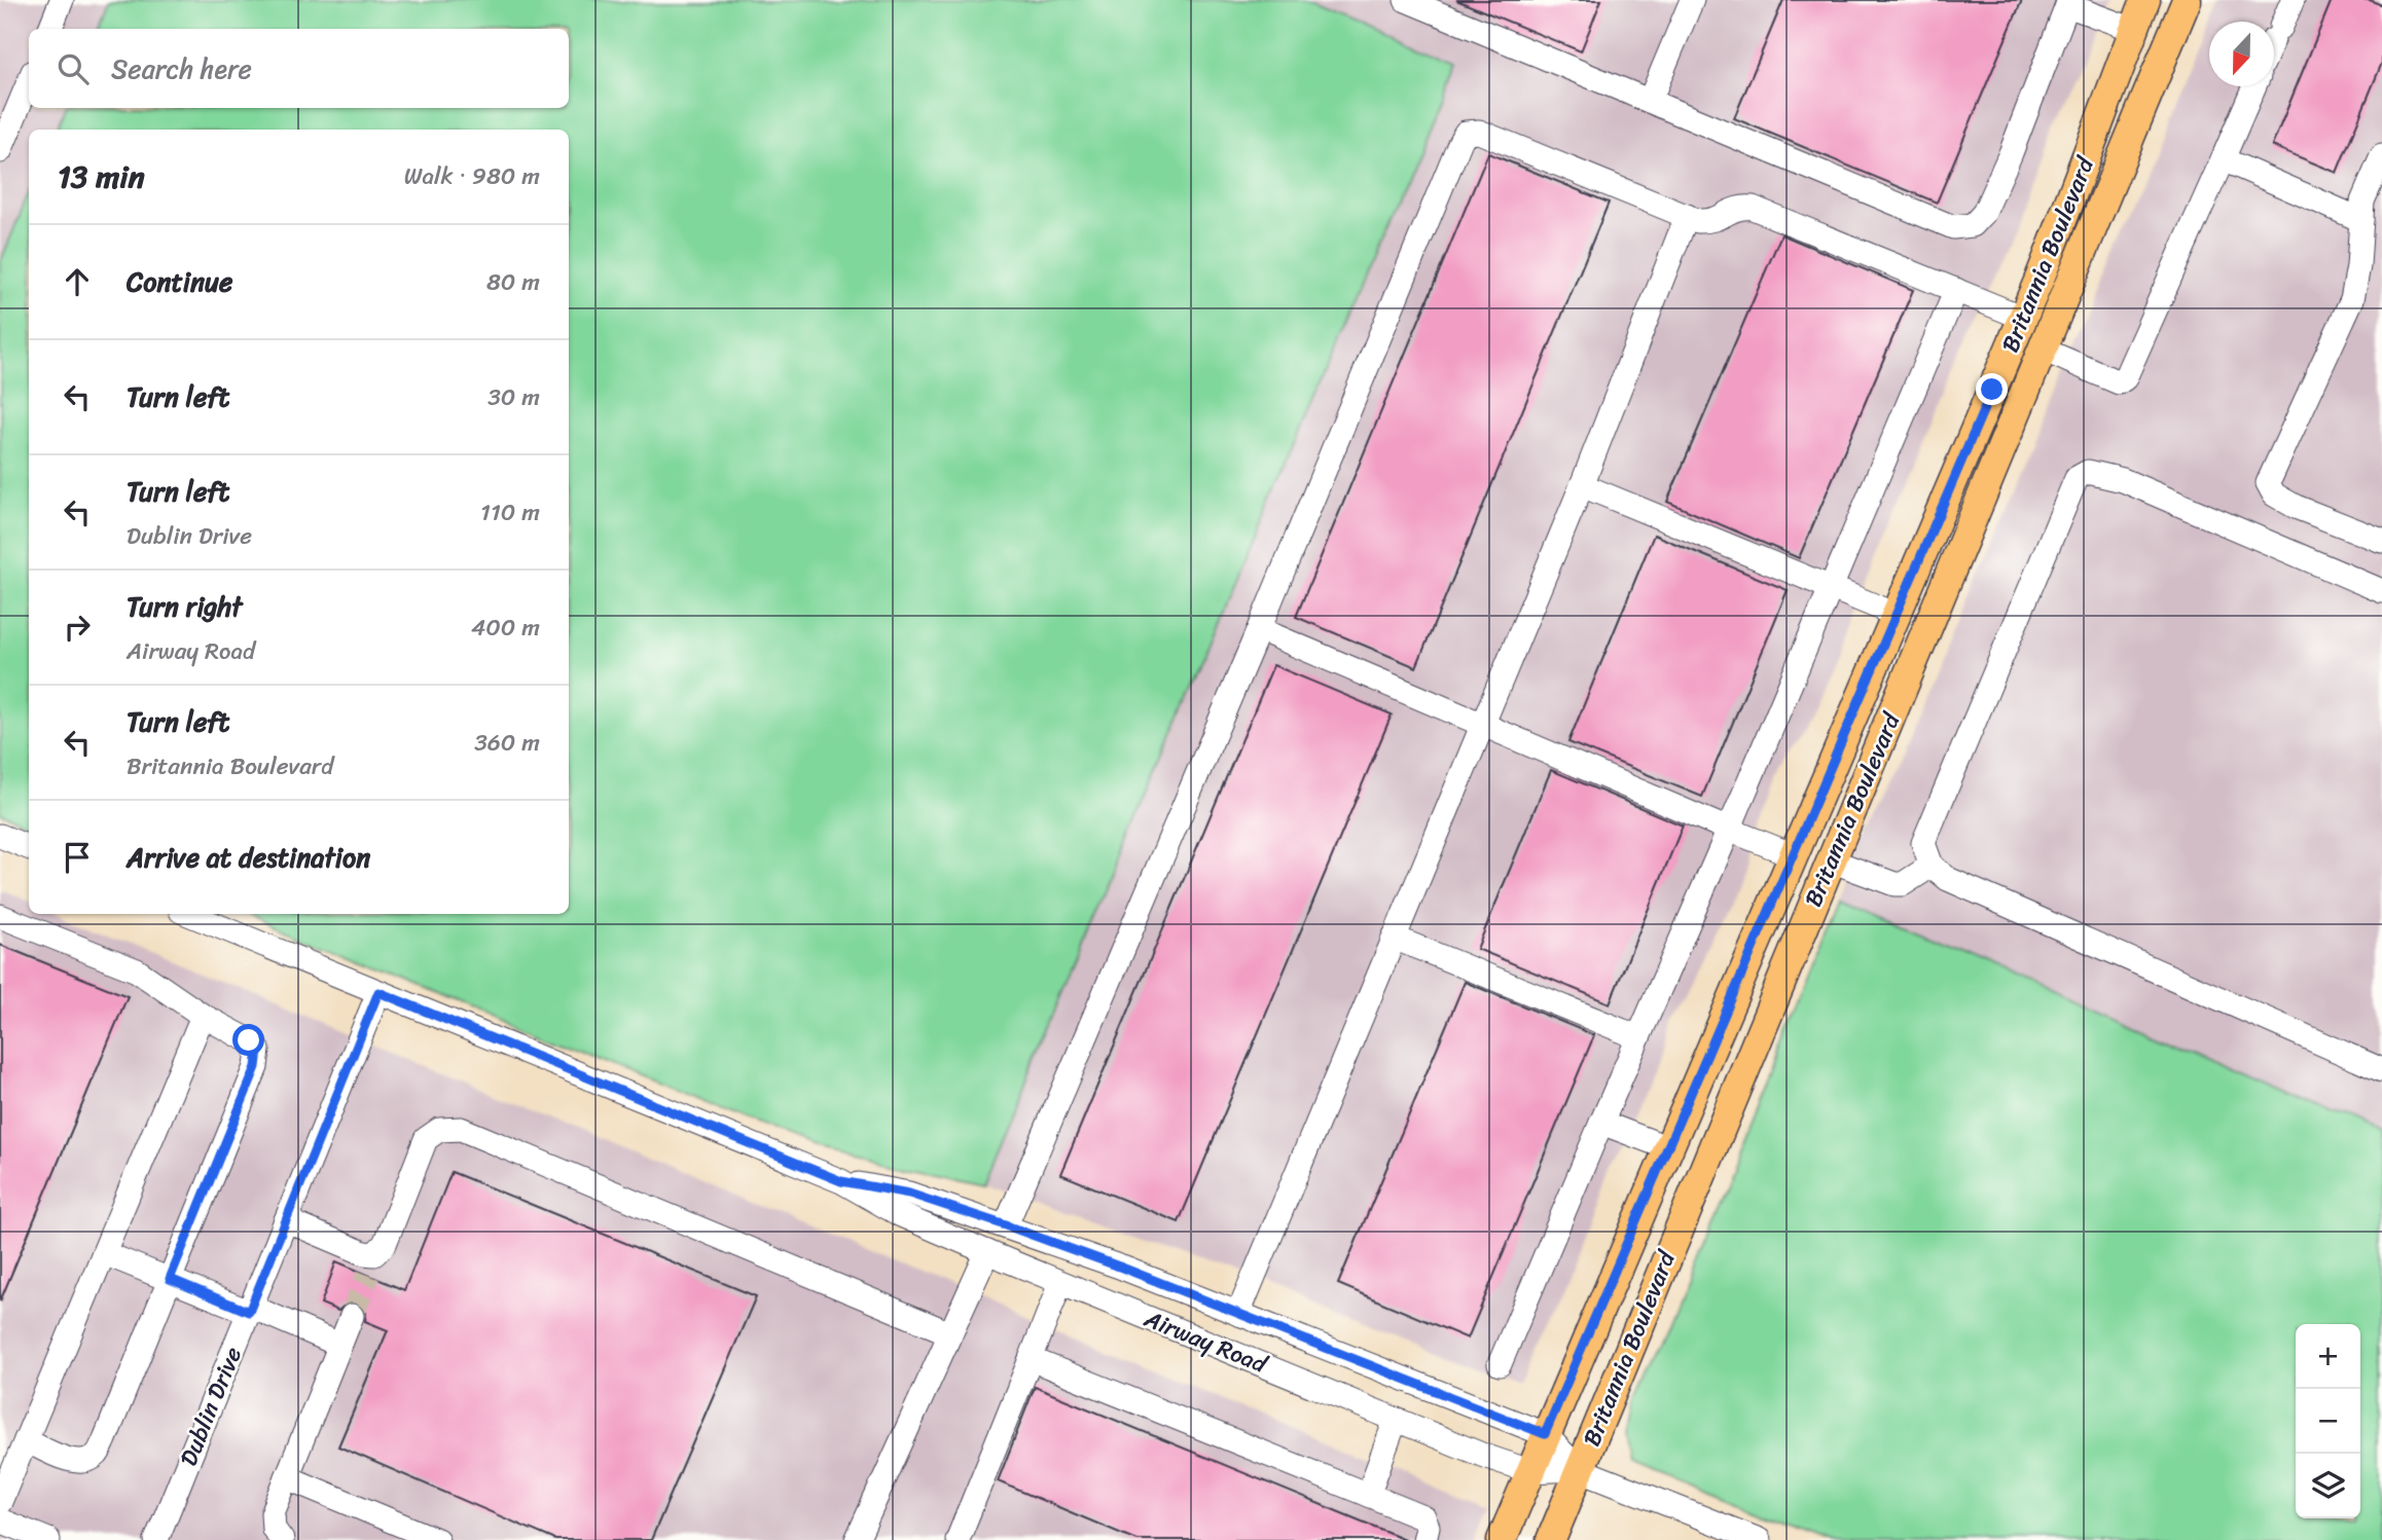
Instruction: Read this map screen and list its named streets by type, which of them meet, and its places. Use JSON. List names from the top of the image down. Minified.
{"streets":{"main road":["Britannia Boulevard"],"street":["Airway Road","Dublin Drive"]},"crossings":[["Britannia Boulevard","Airway Road"],["Airway Road","Dublin Drive"]],"north":"bottom","page":{"search":"Search here","heading":["13 min","Walk · 980 m"],"list":[["Continue","80 m"],["Turn left","30 m"],["Turn left","Dublin Drive","110 m"],["Turn right","Airway Road","400 m"],["Turn left","Britannia Boulevard","360 m"],"Arrive at destination"],"map_buttons":["+","−"]}}
